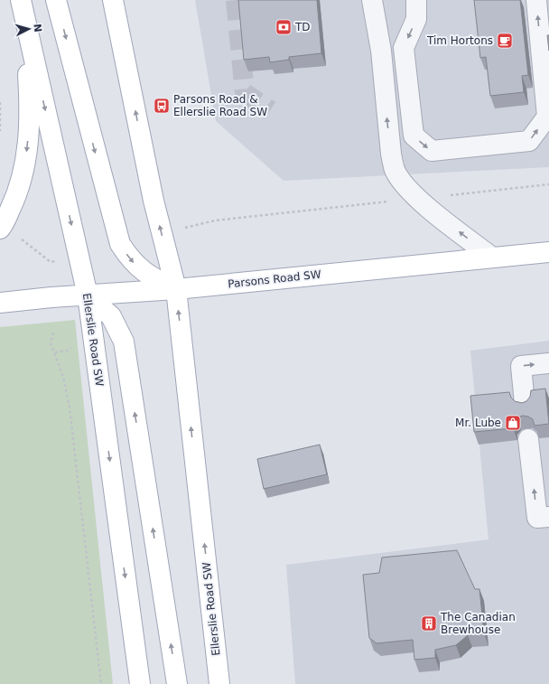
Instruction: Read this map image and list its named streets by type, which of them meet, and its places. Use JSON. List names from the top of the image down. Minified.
{"streets":{"main road":["Parsons Road SW","Ellerslie Road SW"]},"crossings":[["Parsons Road SW","Ellerslie Road SW"]],"places":{"bank":["TD"],"cafe":["Tim Hortons"],"bus stop":["Parsons Road & Ellerslie Road SW"],"shop":["Mr. Lube"],"building":["The Canadian Brewhouse"]},"north":"right"}
